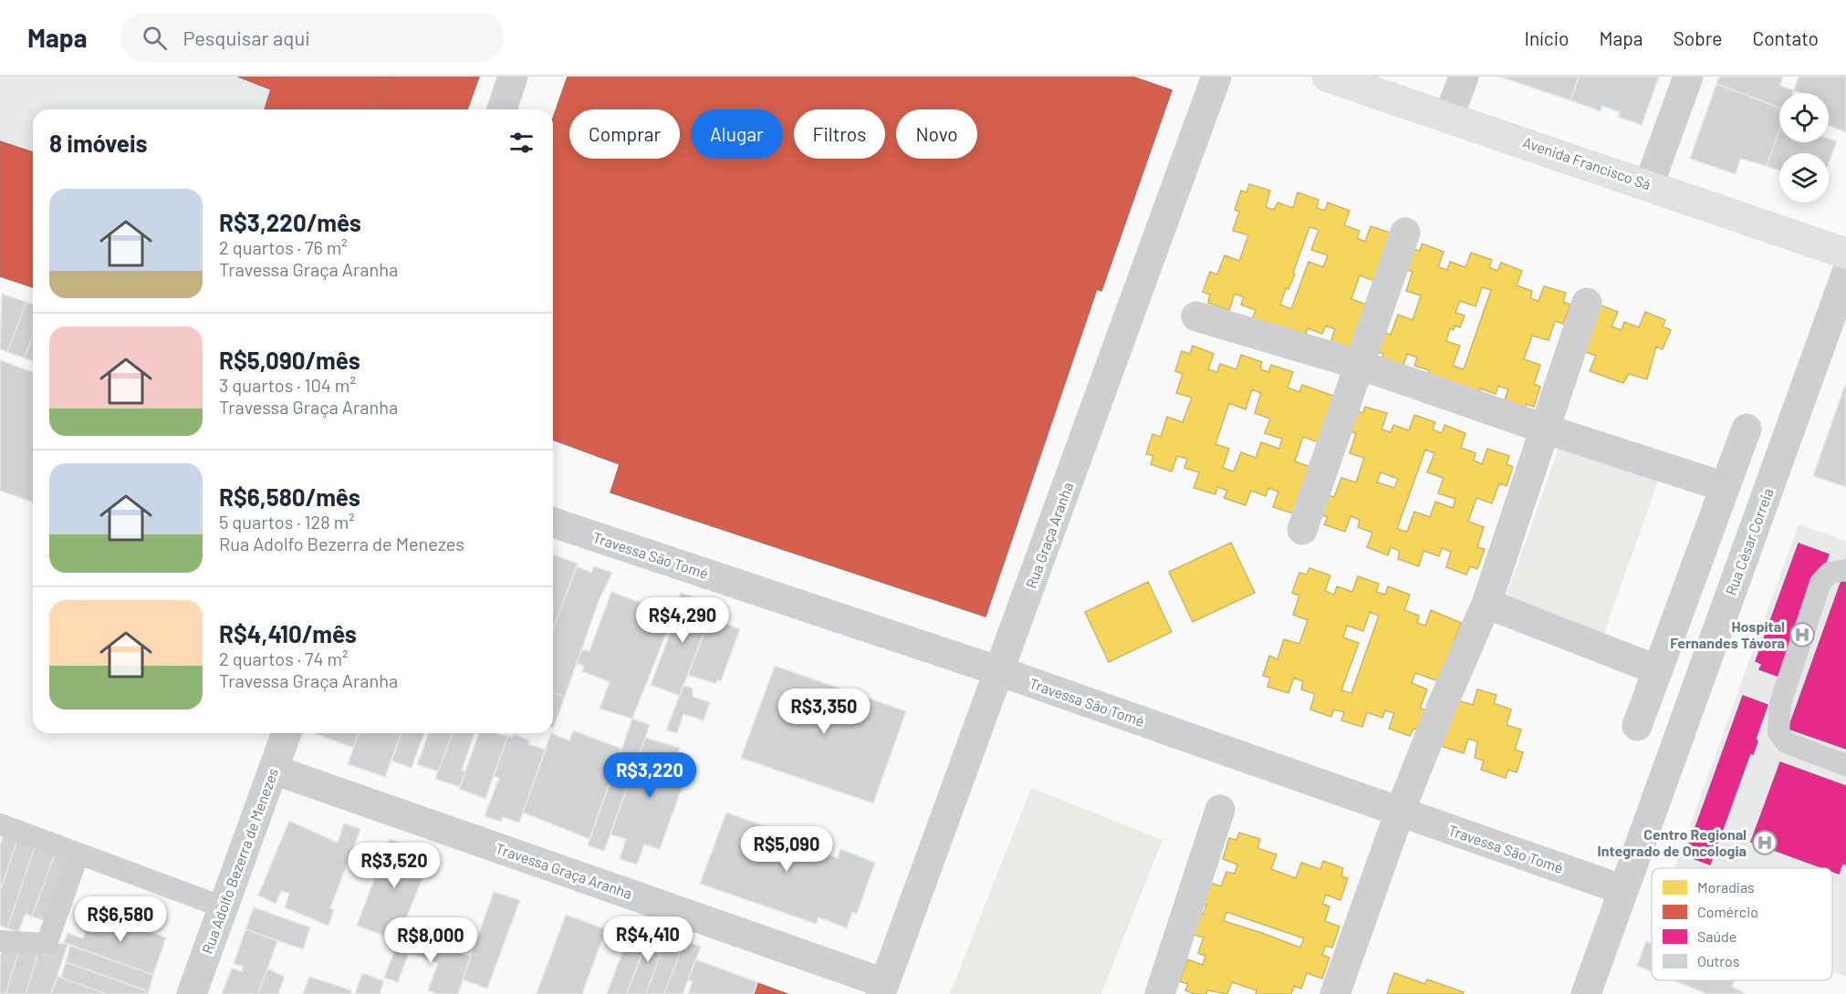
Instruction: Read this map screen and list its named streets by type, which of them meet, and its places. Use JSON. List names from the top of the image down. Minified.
{"streets":{"main road":["Avenida Francisco Sá"],"street":["Rua Graça Aranha","Rua César Correia","Travessa São Tomé","Rua Adolfo Bezerra de Menezes","Travessa Graça Aranha"]},"crossings":[["Rua Graça Aranha","Travessa São Tomé"],["Rua Graça Aranha","Travessa Graça Aranha"],["Rua César Correia","Travessa São Tomé"],["Rua Adolfo Bezerra de Menezes","Travessa Graça Aranha"]],"places":{"hospital":["Hospital Fernandes Távora","Centro Regional Integrado de Oncologia"]},"legend":["Moradias","Comércio","Saúde","Outros"],"page":{"header":"Mapa","search":"Pesquisar aqui","nav":["Início","Mapa","Sobre","Contato"],"chip":["Comprar","Alugar","Filtros","Novo"],"heading":"8 imóveis","list":[{"name":"R$3,220/mês","note":"2 quartos · 76 m² · Travessa Graça Aranha"},{"name":"R$5,090/mês","note":"3 quartos · 104 m² · Travessa Graça Aranha"},{"name":"R$6,580/mês","note":"5 quartos · 128 m² · Rua Adolfo Bezerra de Menezes"},{"name":"R$4,410/mês","note":"2 quartos · 74 m² · Travessa Graça Aranha"}],"price":["R$4,290","R$3,350","R$3,220","R$5,090","R$3,520","R$6,580","R$4,410","R$8,000"]}}
